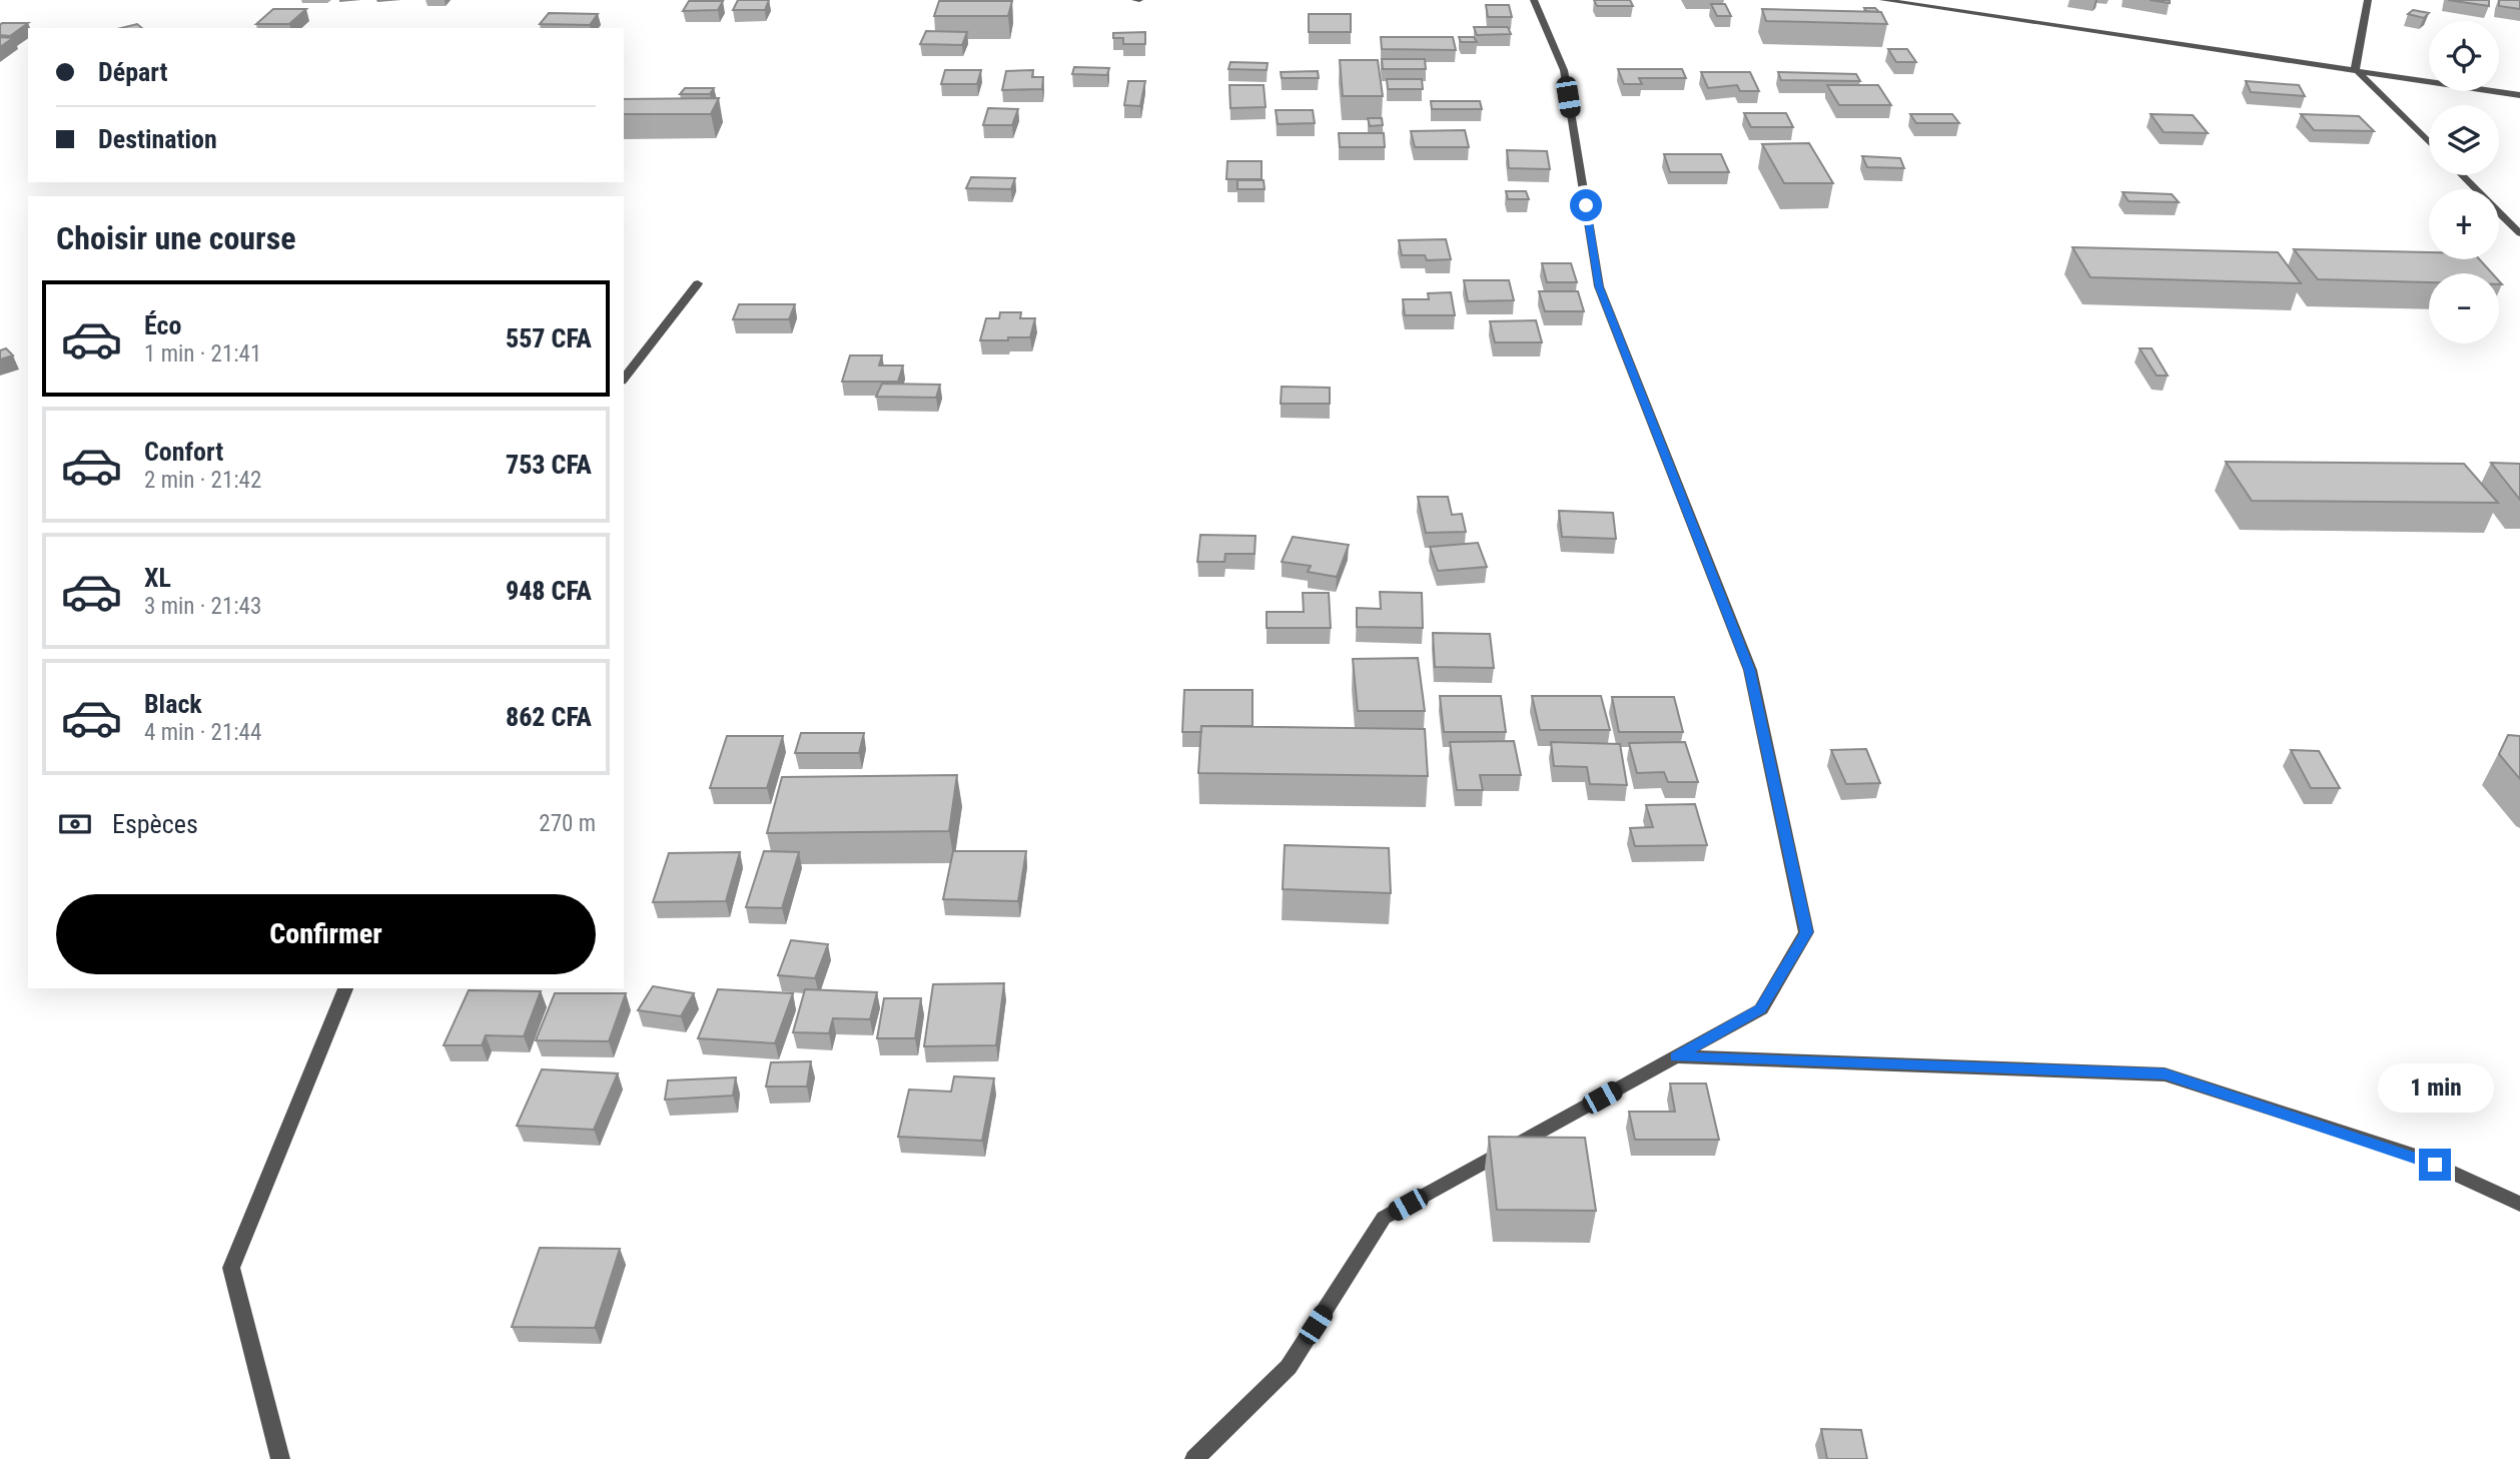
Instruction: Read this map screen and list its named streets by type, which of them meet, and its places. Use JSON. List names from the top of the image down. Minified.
{"page":{"map_buttons":["+","−"],"banner":["Départ","Destination"],"heading":"Choisir une course","list":[{"name":"Éco","note":"1 min · 21:41","value":"557 CFA"},{"name":"Confort","note":"2 min · 21:42","value":"753 CFA"},{"name":"XL","note":"3 min · 21:43","value":"948 CFA"},{"name":"Black","note":"4 min · 21:44","value":"862 CFA"}],"pay":["Espèces","270 m"],"buttons":"Confirmer","bubble":"1 min"}}
